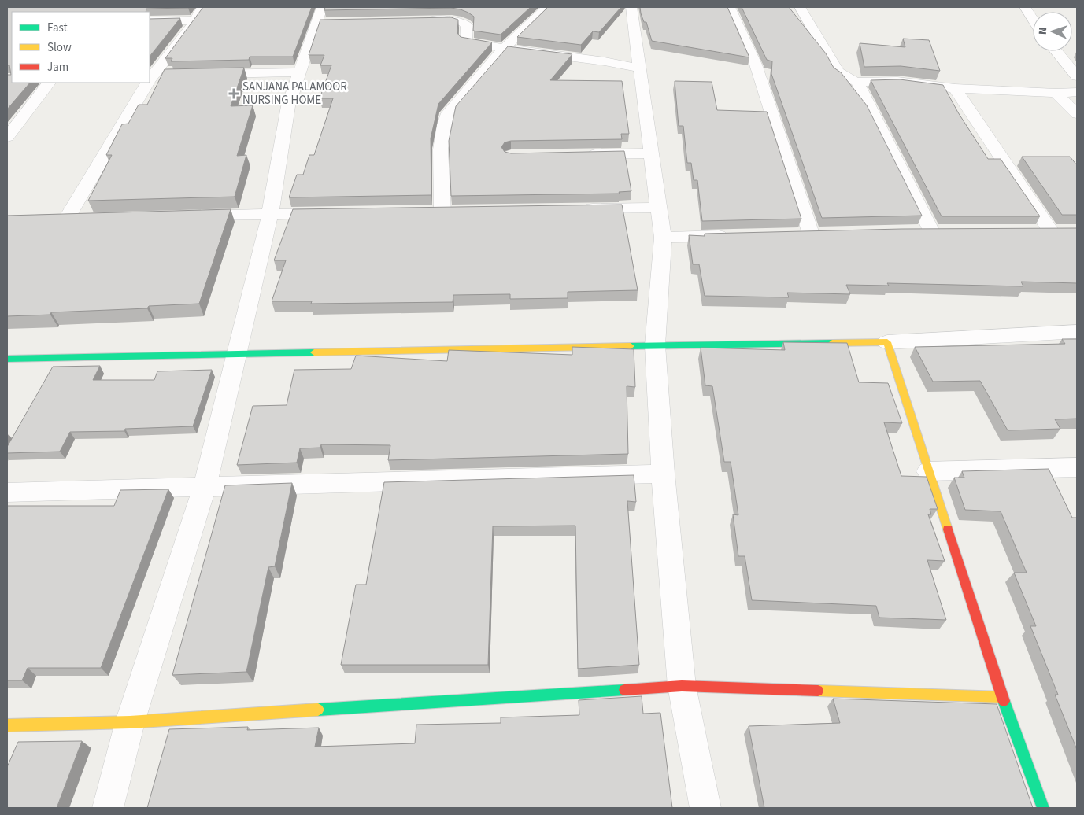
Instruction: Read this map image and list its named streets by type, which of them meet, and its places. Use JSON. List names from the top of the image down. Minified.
{"places":{"health":["SANJANA PALAMOOR NURSING HOME"]},"legend":["Fast","Slow","Jam"],"north":"left"}
